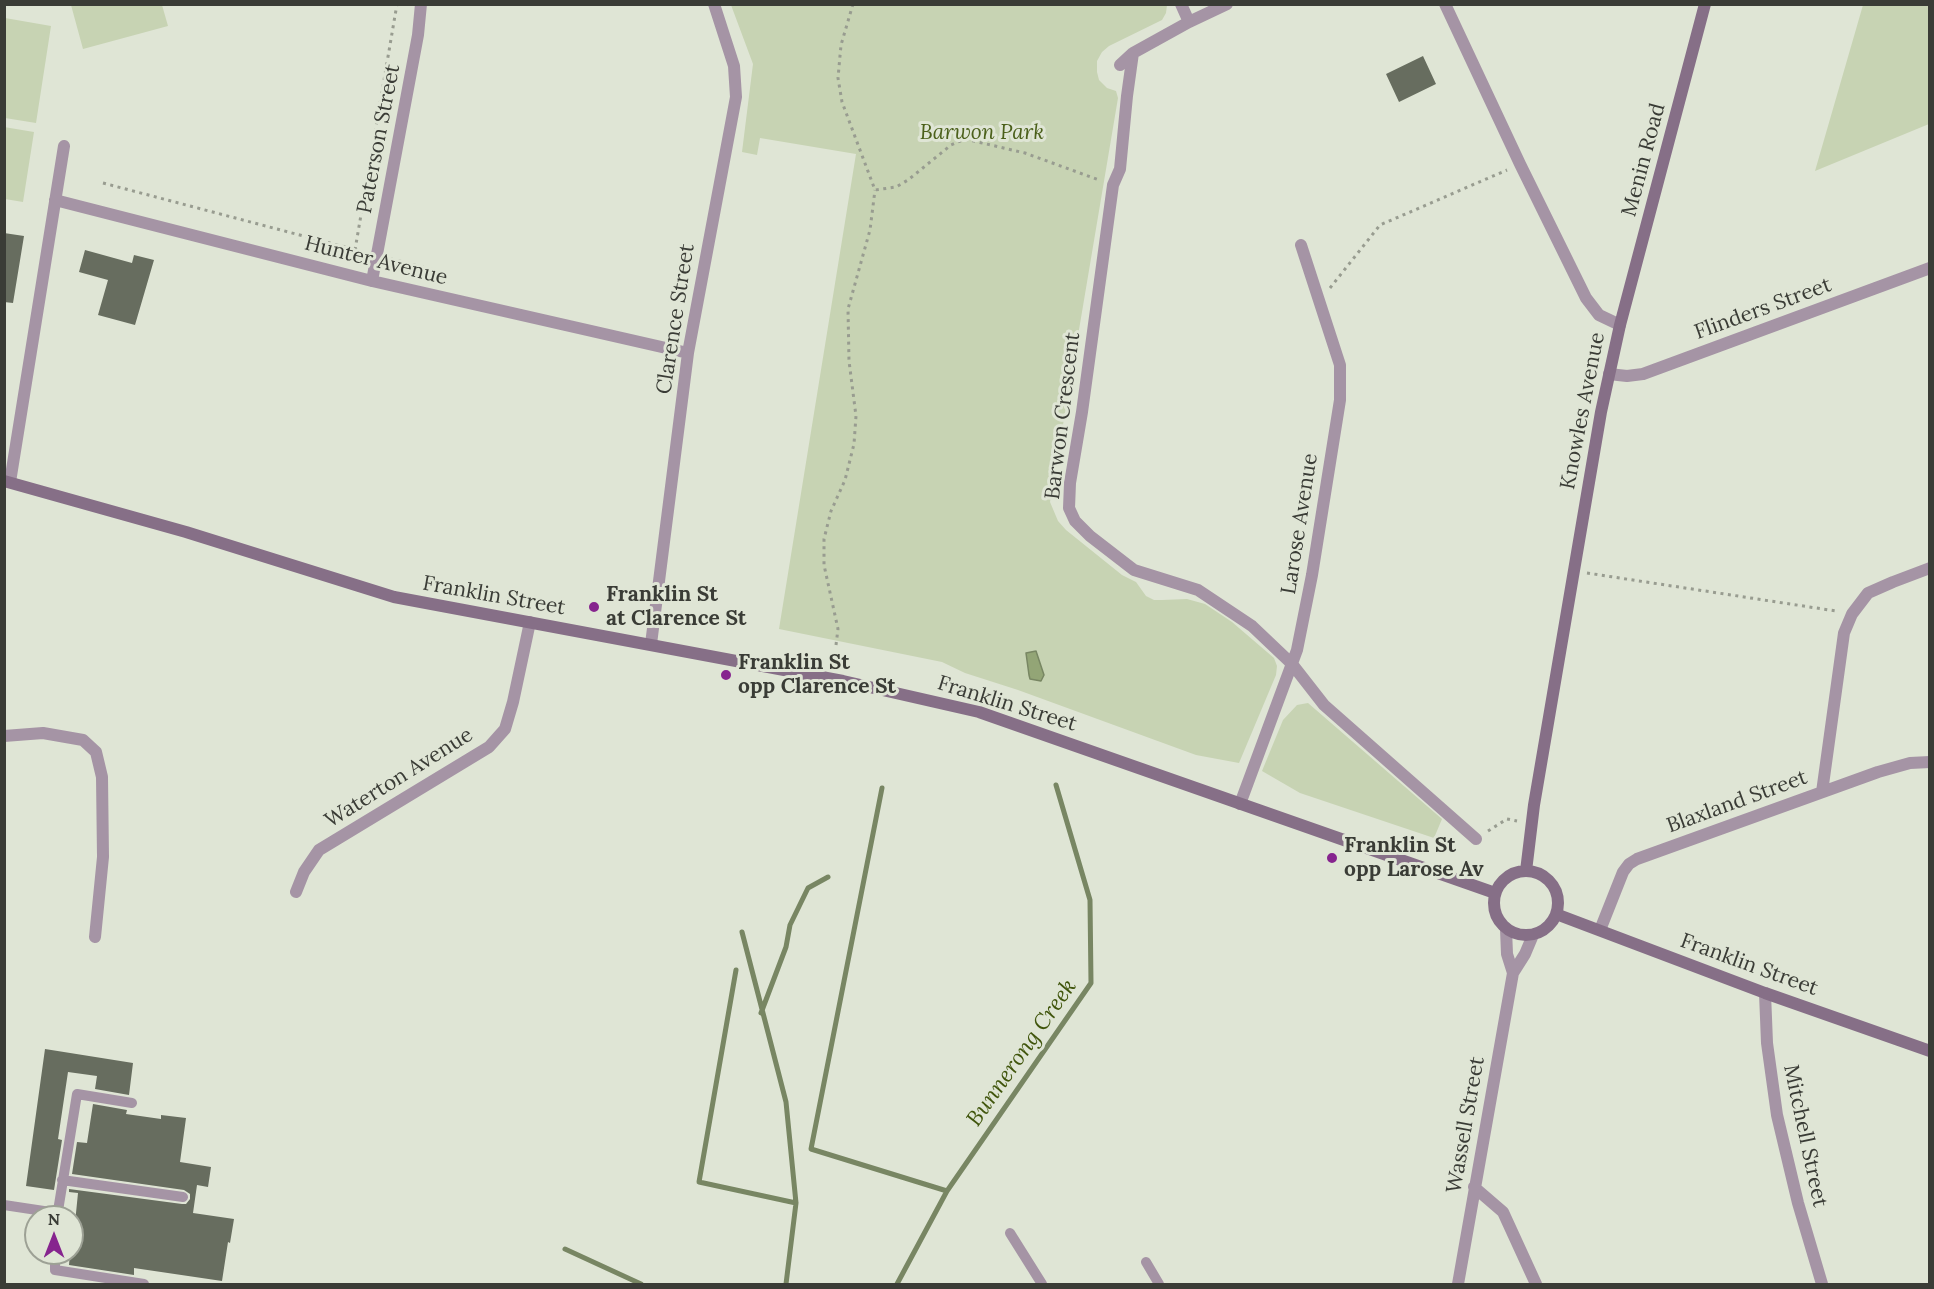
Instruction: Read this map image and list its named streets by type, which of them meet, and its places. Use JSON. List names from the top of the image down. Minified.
{"streets":{"street":["Paterson Street","Menin Road","Hunter Avenue","Flinders Street","Clarence Street","Knowles Avenue","Barwon Crescent","Larose Avenue","Franklin Street","Waterton Avenue","Blaxland Street","Wassell Street","Mitchell Street"]},"crossings":[["Paterson Street","Hunter Avenue"],["Menin Road","Knowles Avenue"],["Hunter Avenue","Clarence Street"],["Flinders Street","Knowles Avenue"],["Clarence Street","Franklin Street"],["Knowles Avenue","Franklin Street"],["Knowles Avenue","Wassell Street"],["Barwon Crescent","Larose Avenue"],["Larose Avenue","Franklin Street"],["Franklin Street","Waterton Avenue"],["Franklin Street","Blaxland Street"],["Franklin Street","Wassell Street"],["Franklin Street","Mitchell Street"]],"water":["Bunnerong Creek"],"parks":["Barwon Park"],"places":["Franklin St at Clarence St","Franklin St opp Clarence St","Franklin St opp Larose Av"],"north":"top"}
